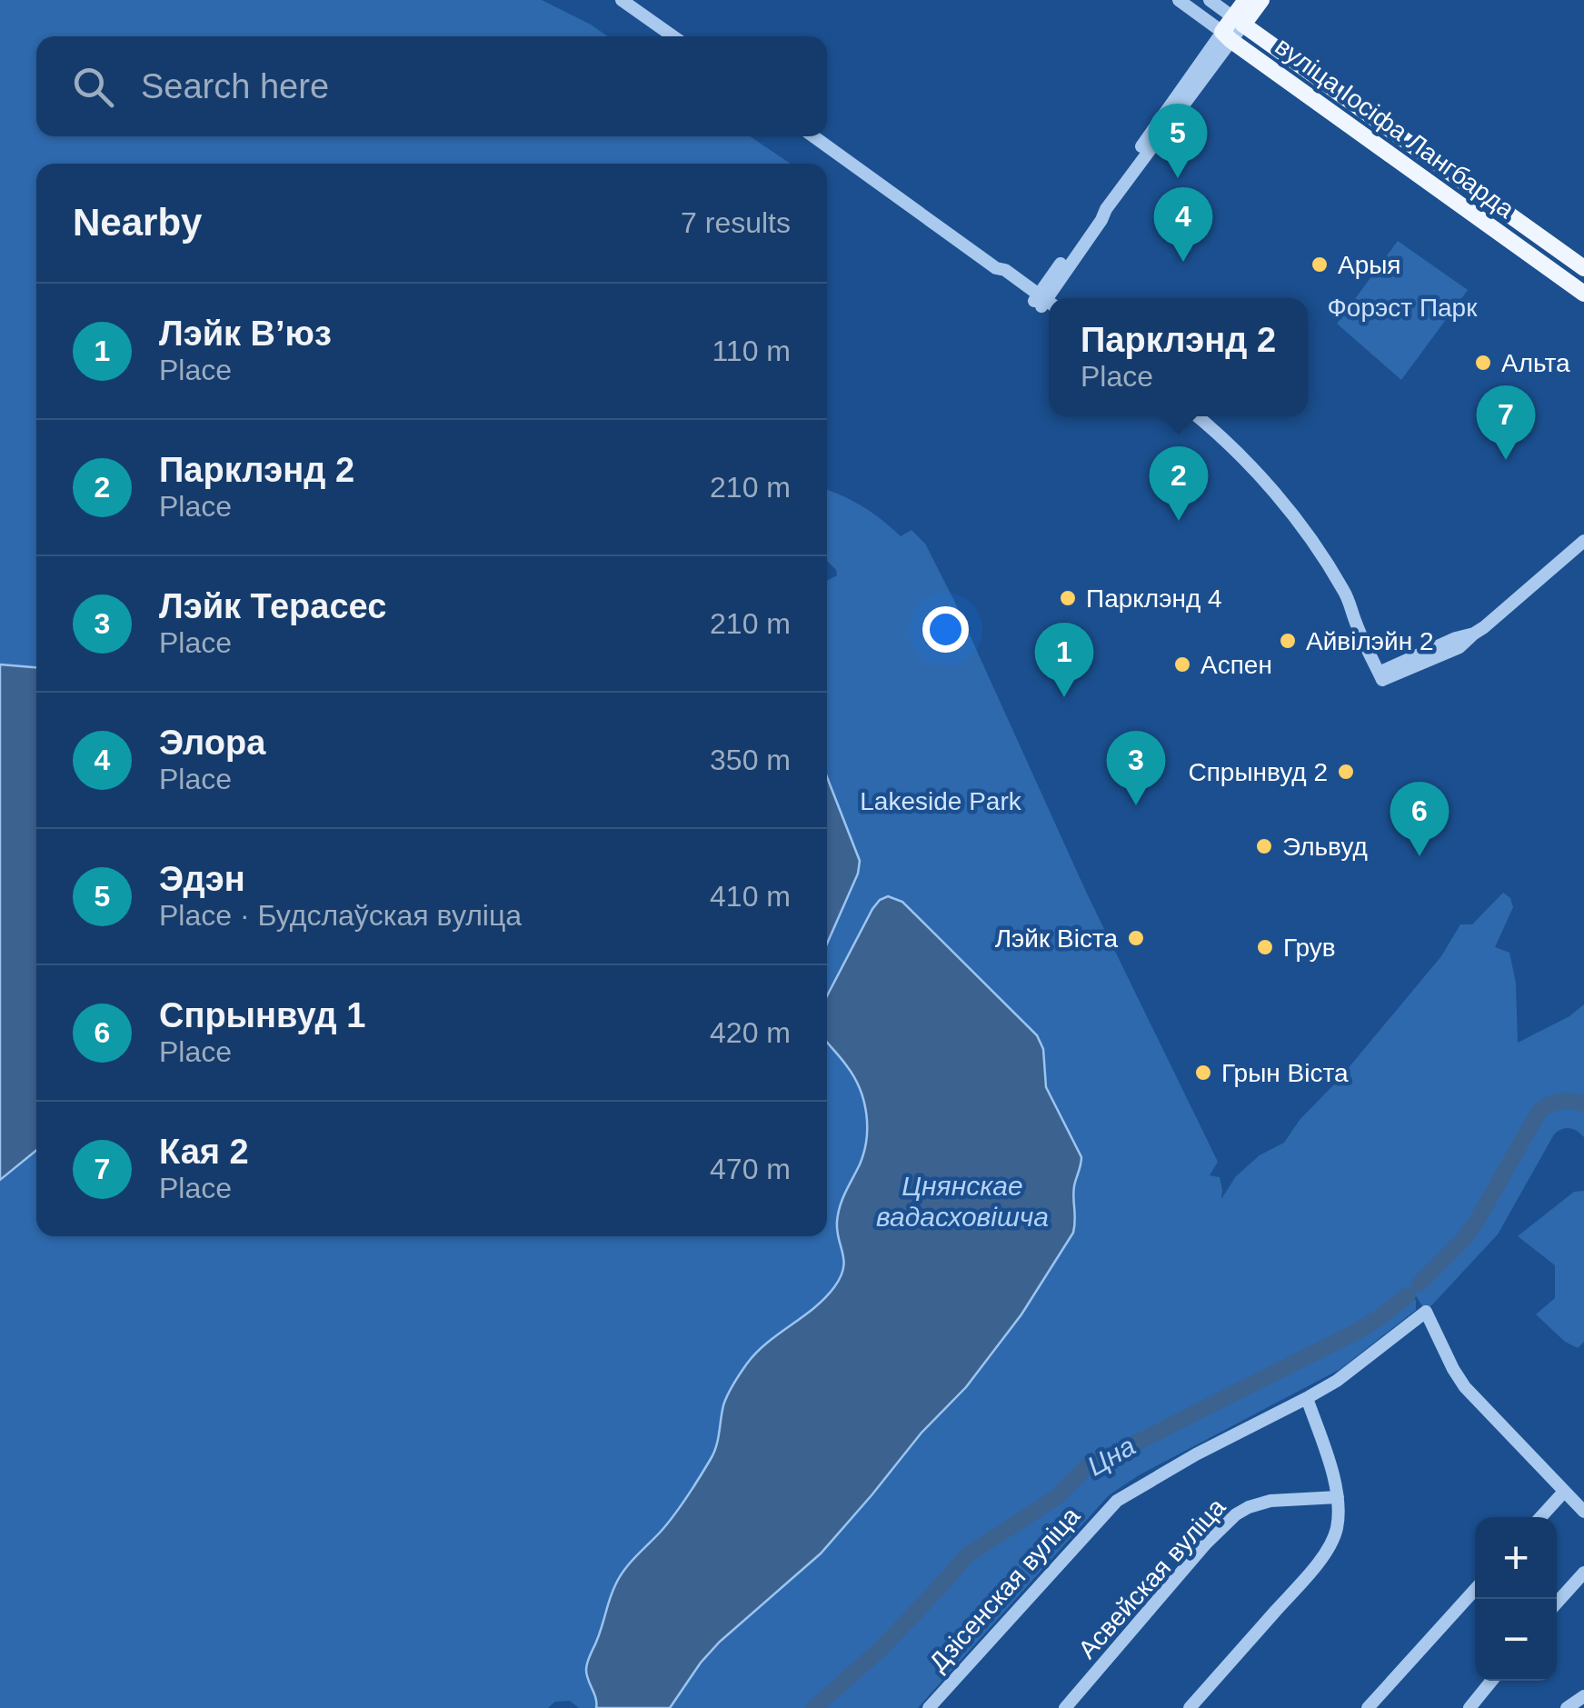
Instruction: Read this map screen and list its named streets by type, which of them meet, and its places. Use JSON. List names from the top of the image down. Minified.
{"streets":{"main road":["вуліца Іосіфа Лангбарда"],"street":["Асвейская вуліца","Дзісенская вуліца"]},"water":["Цнянскае вадасховішча","Цна"],"parks":["Форэст Парк","Lakeside Park"],"places":["Арыя","Альта","Парклэнд 4","Айвілэйн 2","Аспен","Спрынвуд 2","Эльвуд","Лэйк Вiста","Грув","Грын Вiста"],"page":{"search":"Search here","pins":["5","4","7","2","1","3","6"],"heading":["Nearby","7 results"],"list":[{"mark":"1","name":"Лэйк В’юз","note":"Place","value":"110 m"},{"mark":"2","name":"Парклэнд 2","note":"Place","value":"210 m"},{"mark":"3","name":"Лэйк Терасес","note":"Place","value":"210 m"},{"mark":"4","name":"Элора","note":"Place","value":"350 m"},{"mark":"5","name":"Эдэн","note":"Place · Будслаўская вуліца","value":"410 m"},{"mark":"6","name":"Спрынвуд 1","note":"Place","value":"420 m"},{"mark":"7","name":"Кая 2","note":"Place","value":"470 m"}],"popup":["Парклэнд 2","Place"],"map_buttons":["+","−"]}}
